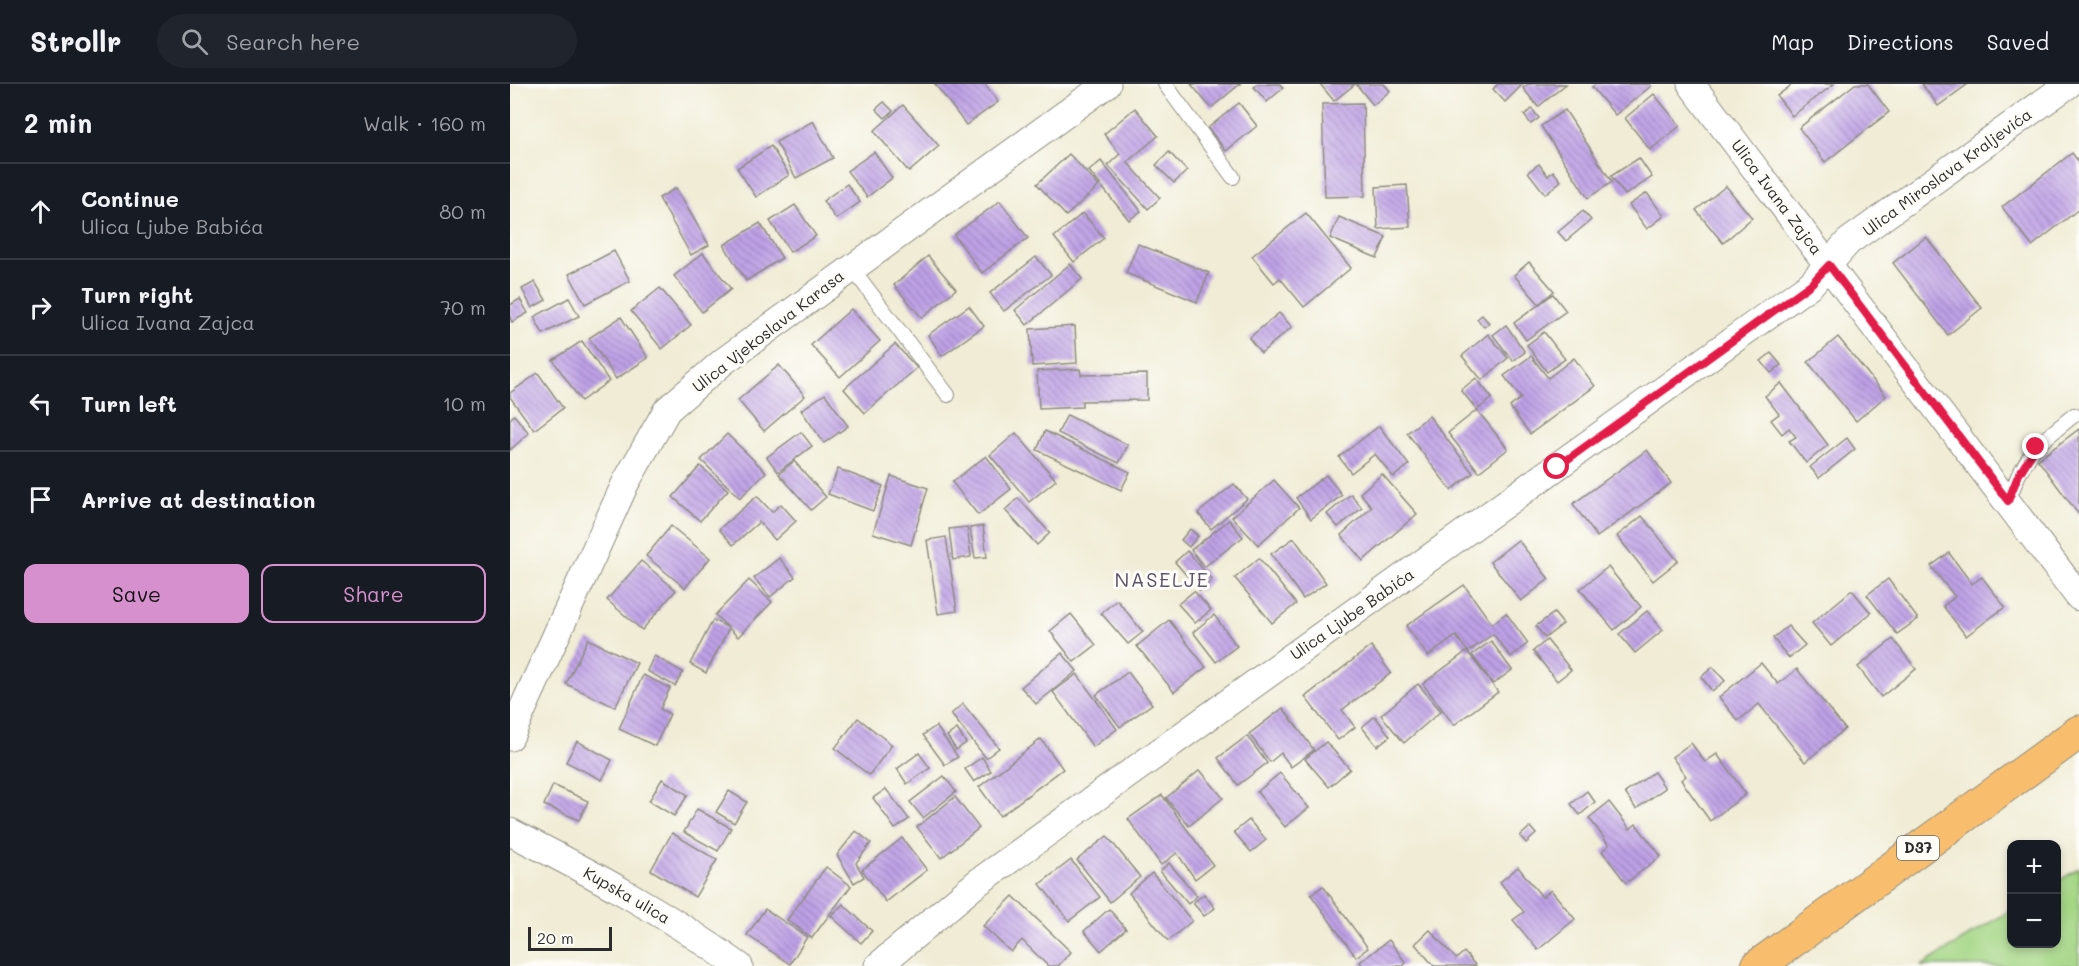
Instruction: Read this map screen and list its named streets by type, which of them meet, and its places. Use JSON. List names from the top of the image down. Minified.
{"streets":{"main road":["D37"],"street":["Ulica Miroslava Kraljevića","Ulica Ivana Zajca","Ulica Vjekoslava Karasa","Ulica Ljube Babića","Kupska ulica"]},"crossings":[["Ulica Miroslava Kraljevića","Ulica Ivana Zajca"],["Ulica Miroslava Kraljevića","Ulica Ljube Babića"],["Ulica Ivana Zajca","Ulica Ljube Babića"]],"districts":["NASELJE"],"scale_bar":"20 m","page":{"header":"Strollr","search":"Search here","nav":["Map","Directions","Saved"],"heading":["2 min","Walk · 160 m"],"list":[["Continue","Ulica Ljube Babića","80 m"],["Turn right","Ulica Ivana Zajca","70 m"],["Turn left","10 m"],"Arrive at destination"],"buttons":["Save","Share"],"map_buttons":["+","−"],"scale":"20 m"}}
